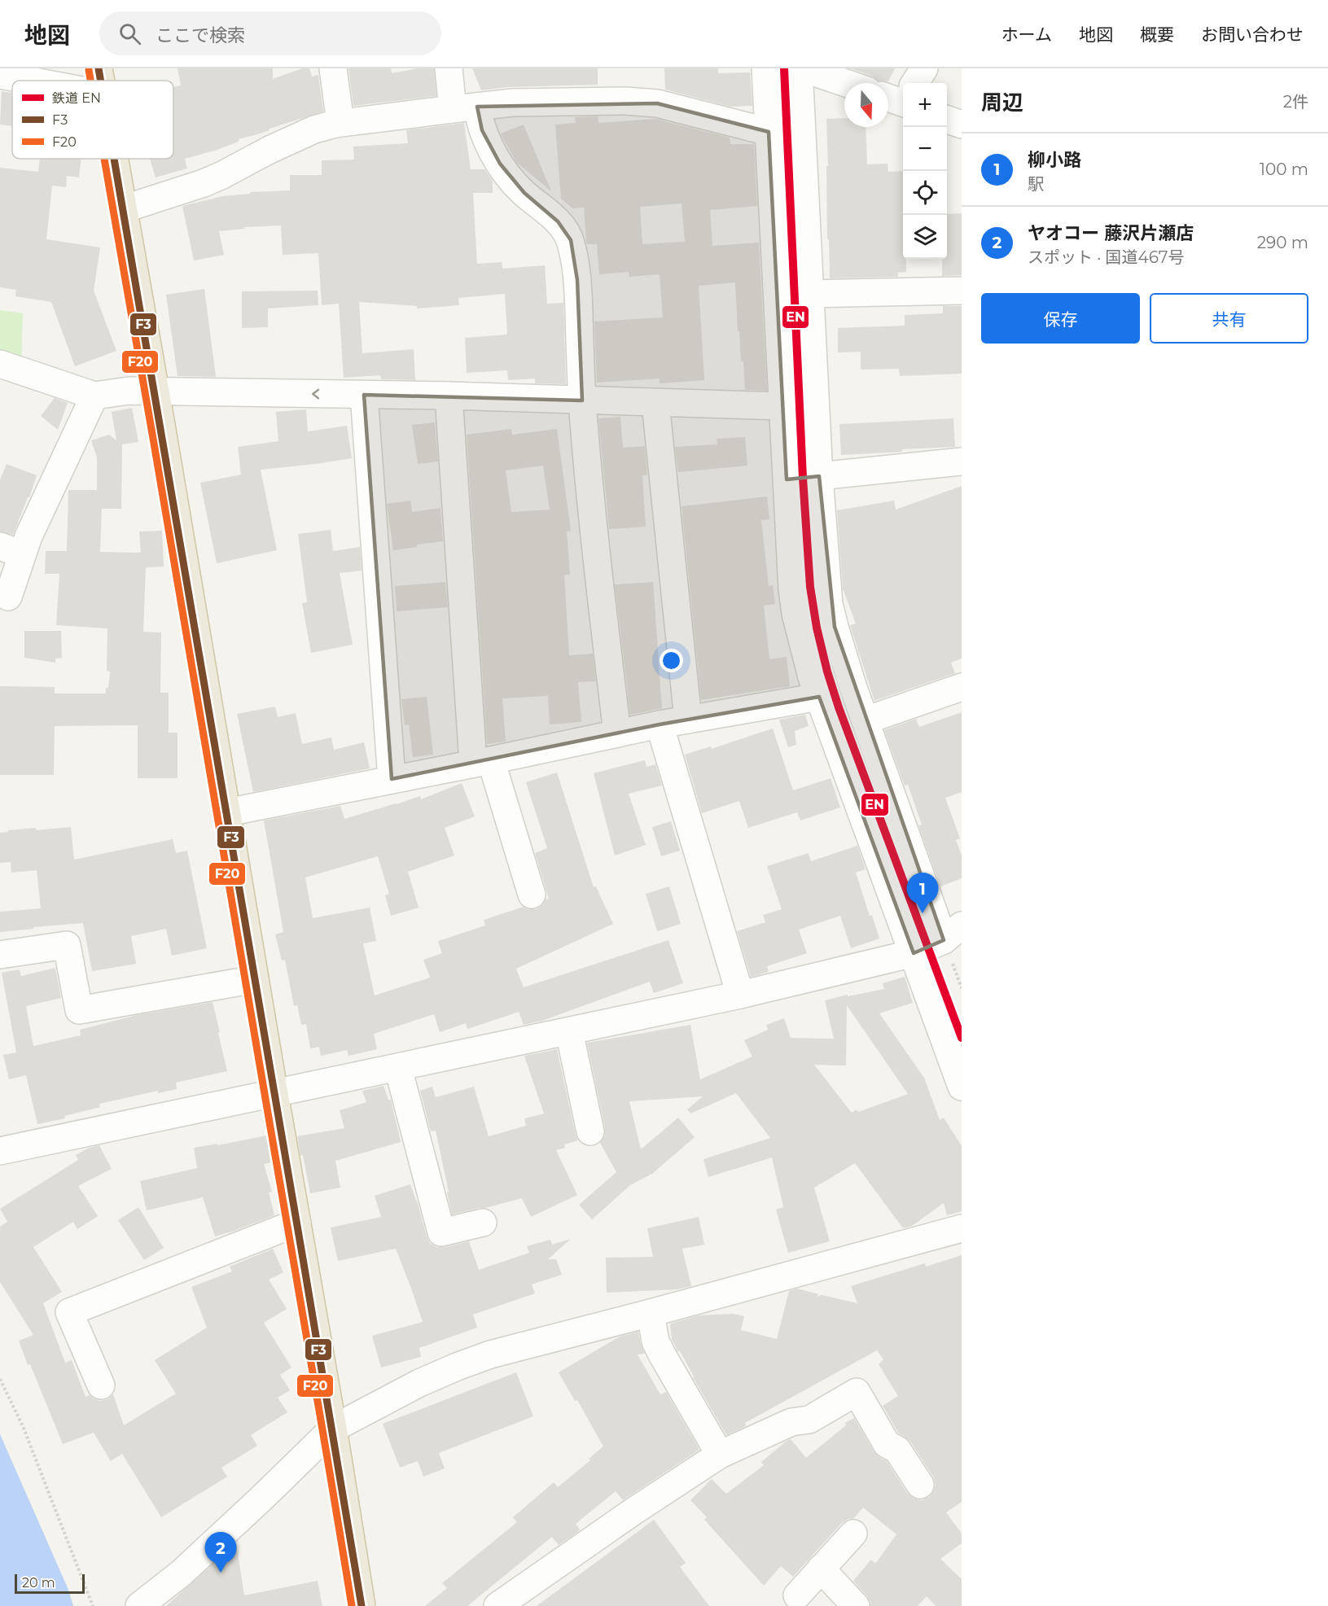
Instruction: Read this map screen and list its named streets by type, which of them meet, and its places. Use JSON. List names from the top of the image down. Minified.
{"lines":["rail line EN","transit line F3","transit line F20"],"legend":["鉄道 EN","F3","F20"],"scale_bar":"20 m","north":"bottom","page":{"header":"地図","search":"ここで検索","nav":["ホーム","地図","概要","お問い合わせ"],"heading":["周辺","2件"],"map_buttons":["+","−"],"list":[{"mark":"1","name":"柳小路","note":"駅","value":"100 m"},{"mark":"2","name":"ヤオコー 藤沢片瀬店","note":"スポット · 国道467号","value":"290 m"}],"buttons":["保存","共有"],"pins":["1","2"],"scale":"20 m"}}
